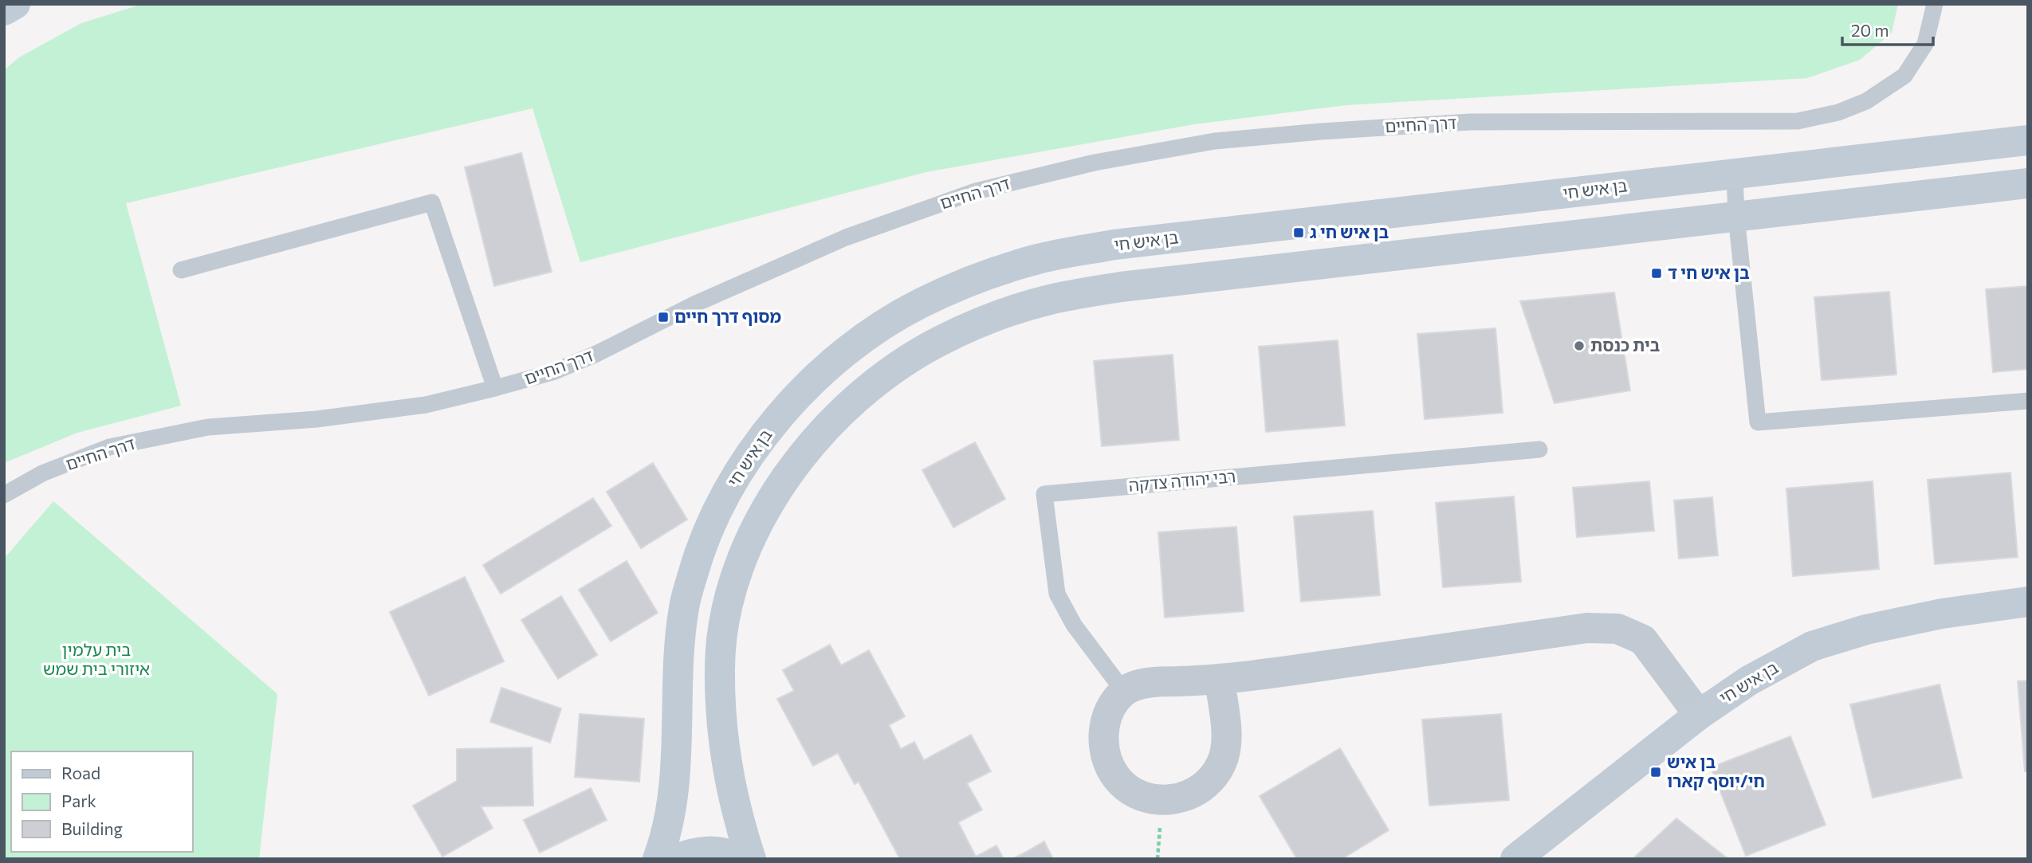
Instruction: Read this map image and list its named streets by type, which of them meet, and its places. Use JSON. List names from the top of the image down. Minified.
{"streets":{"street":["בן איש חי"],"lane":["דרך החיים","רבי יהודה צדקה"]},"parks":["בית עלמין איזורי בית שמש"],"places":{"transit":["בן איש חי ג","בן איש חי ד","מסוף דרך חיים","בן איש חי/יוסף קארו"],"other":["בית כנסת"]},"legend":["Road","Park","Building"],"scale_bar":"20 m"}
